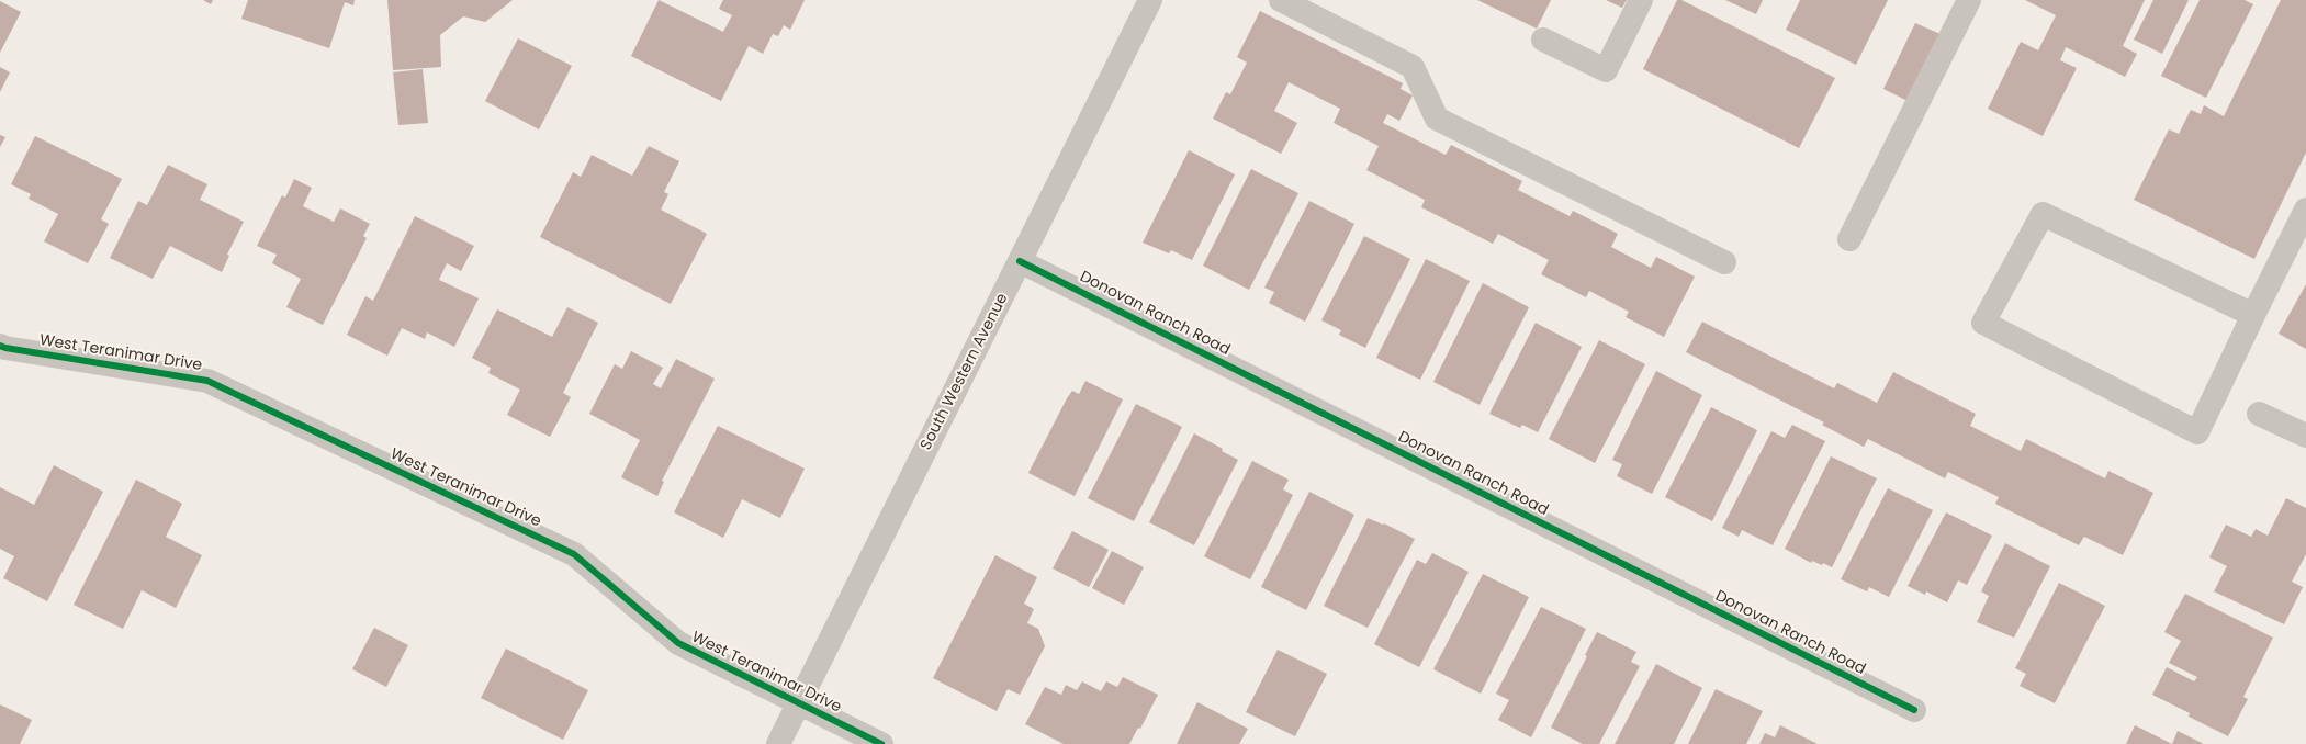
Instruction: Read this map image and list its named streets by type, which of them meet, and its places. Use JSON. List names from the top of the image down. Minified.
{"streets":{"street":["Donovan Ranch Road","West Teranimar Drive","South Western Avenue"]},"crossings":[["Donovan Ranch Road","South Western Avenue"],["West Teranimar Drive","South Western Avenue"]]}
